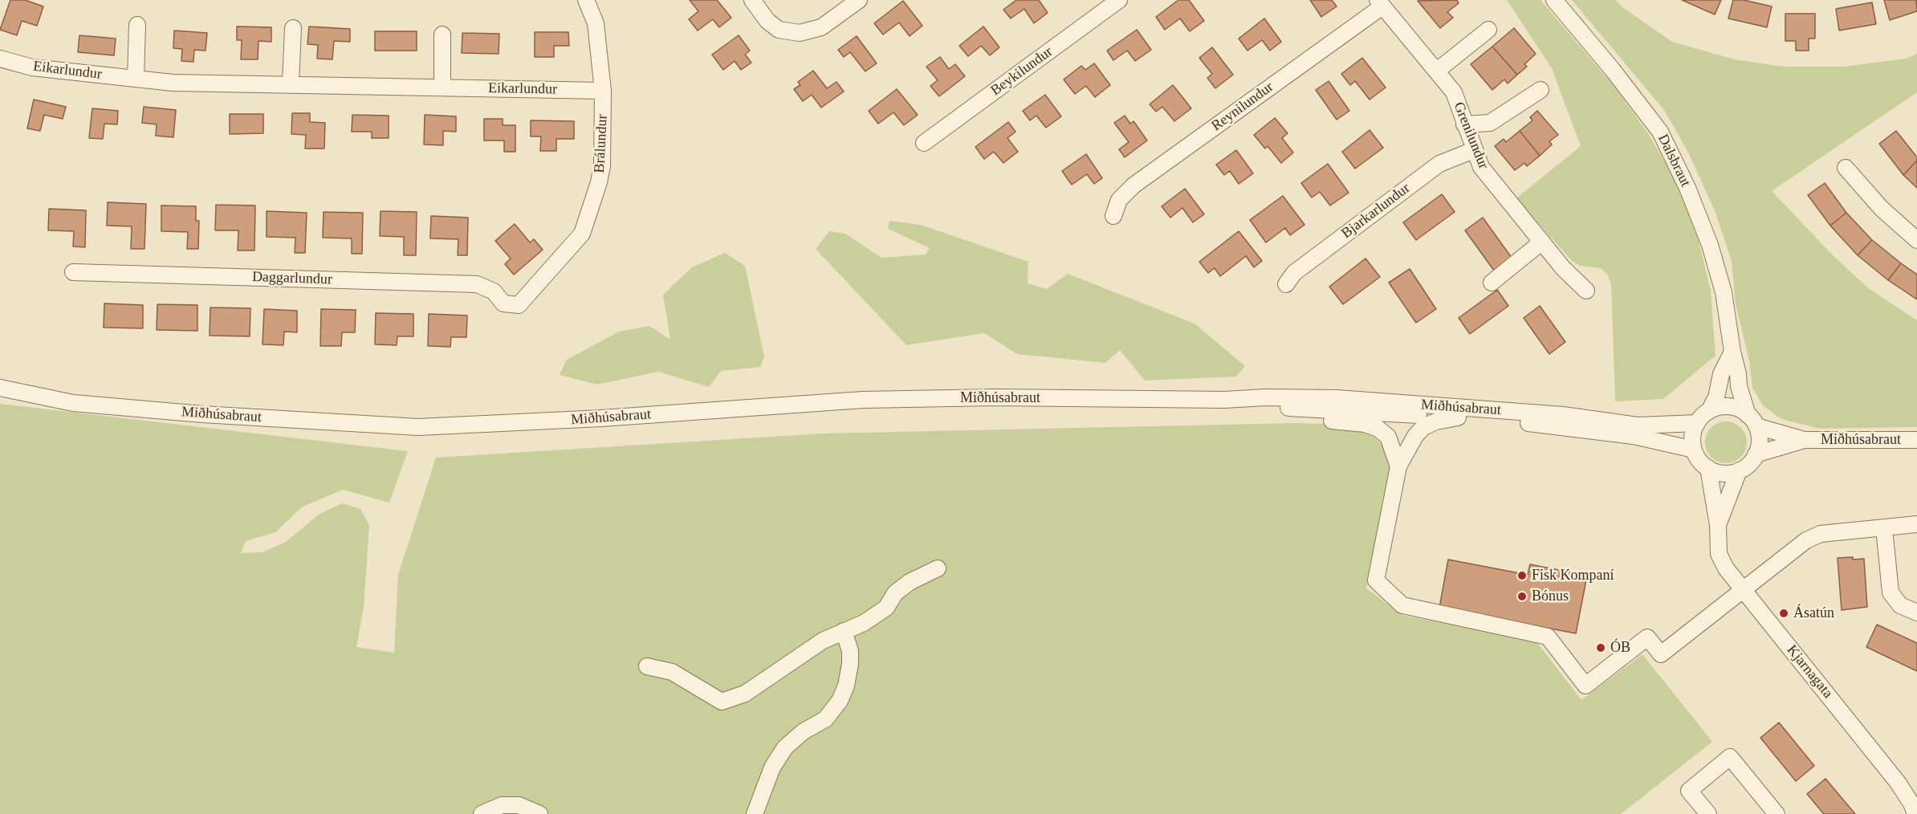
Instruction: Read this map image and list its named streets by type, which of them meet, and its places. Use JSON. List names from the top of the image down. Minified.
{"streets":{"street":["Eikarlundur","Beykilundur","Reynilundur","Grenilundur","Brálundur","Dalsbraut","Bjarkarlundur","Daggarlundur","Miðhúsabraut","Kjarnagata"]},"crossings":[["Eikarlundur","Brálundur"],["Reynilundur","Grenilundur"],["Grenilundur","Bjarkarlundur"],["Brálundur","Daggarlundur"],["Dalsbraut","Miðhúsabraut"],["Dalsbraut","Kjarnagata"],["Miðhúsabraut","Kjarnagata"]],"places":["Fisk Kompaní","Bónus","Ásatún","ÓB"]}
